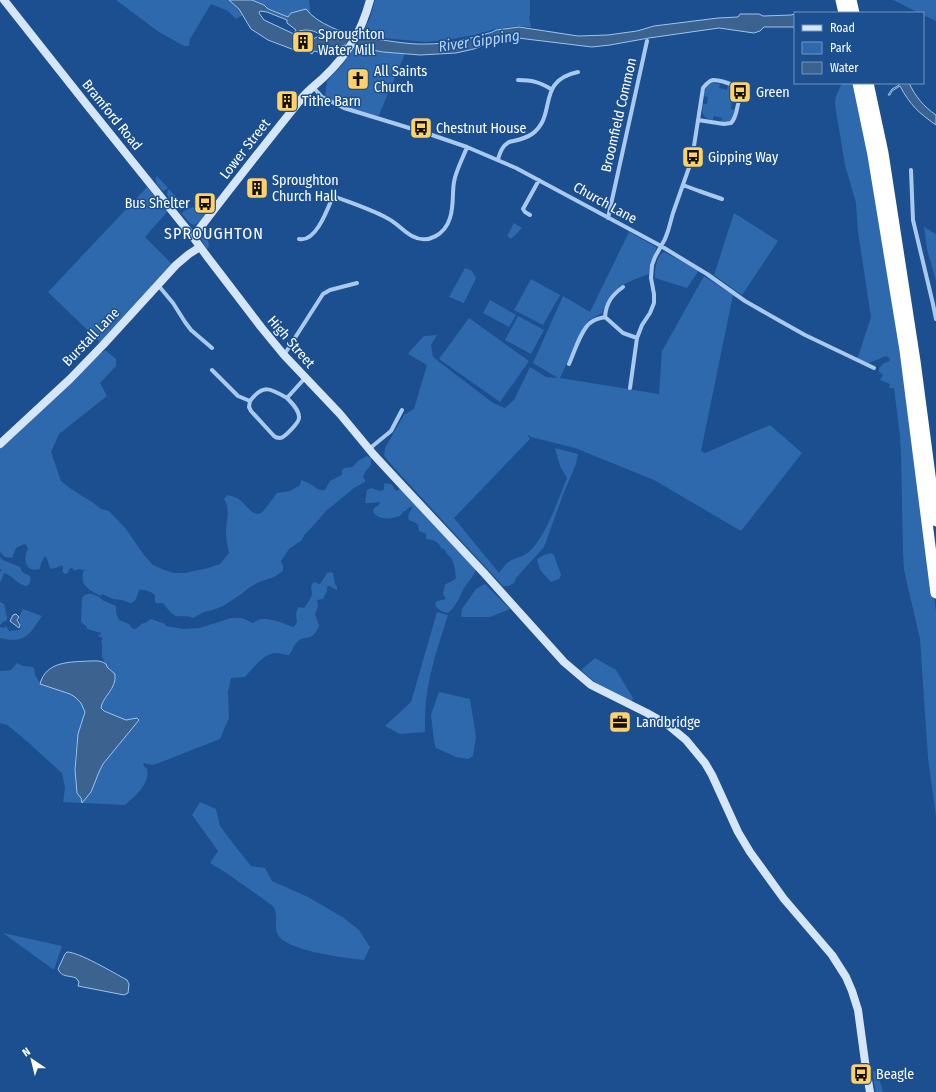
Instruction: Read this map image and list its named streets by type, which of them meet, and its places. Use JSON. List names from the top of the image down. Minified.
{"streets":{"main road":["Bramford Road","Lower Street","Burstall Lane","High Street"],"street":["Broomfield Common","Church Lane"]},"crossings":[["Bramford Road","Lower Street"],["Bramford Road","Burstall Lane"],["Bramford Road","High Street"],["Broomfield Common","Church Lane"],["Lower Street","Church Lane"],["Burstall Lane","High Street"]],"districts":["SPROUGHTON"],"water":["River Gipping"],"places":{"building":["Sproughton Water Mill","Tithe Barn","Sproughton Church Hall"],"church":["All Saints Church"],"bus stop":["Green","Chestnut House","Gipping Way","Bus Shelter","Beagle"],"office":["Landbridge"]},"legend":["Road","Park","Water"],"north":"top left"}
